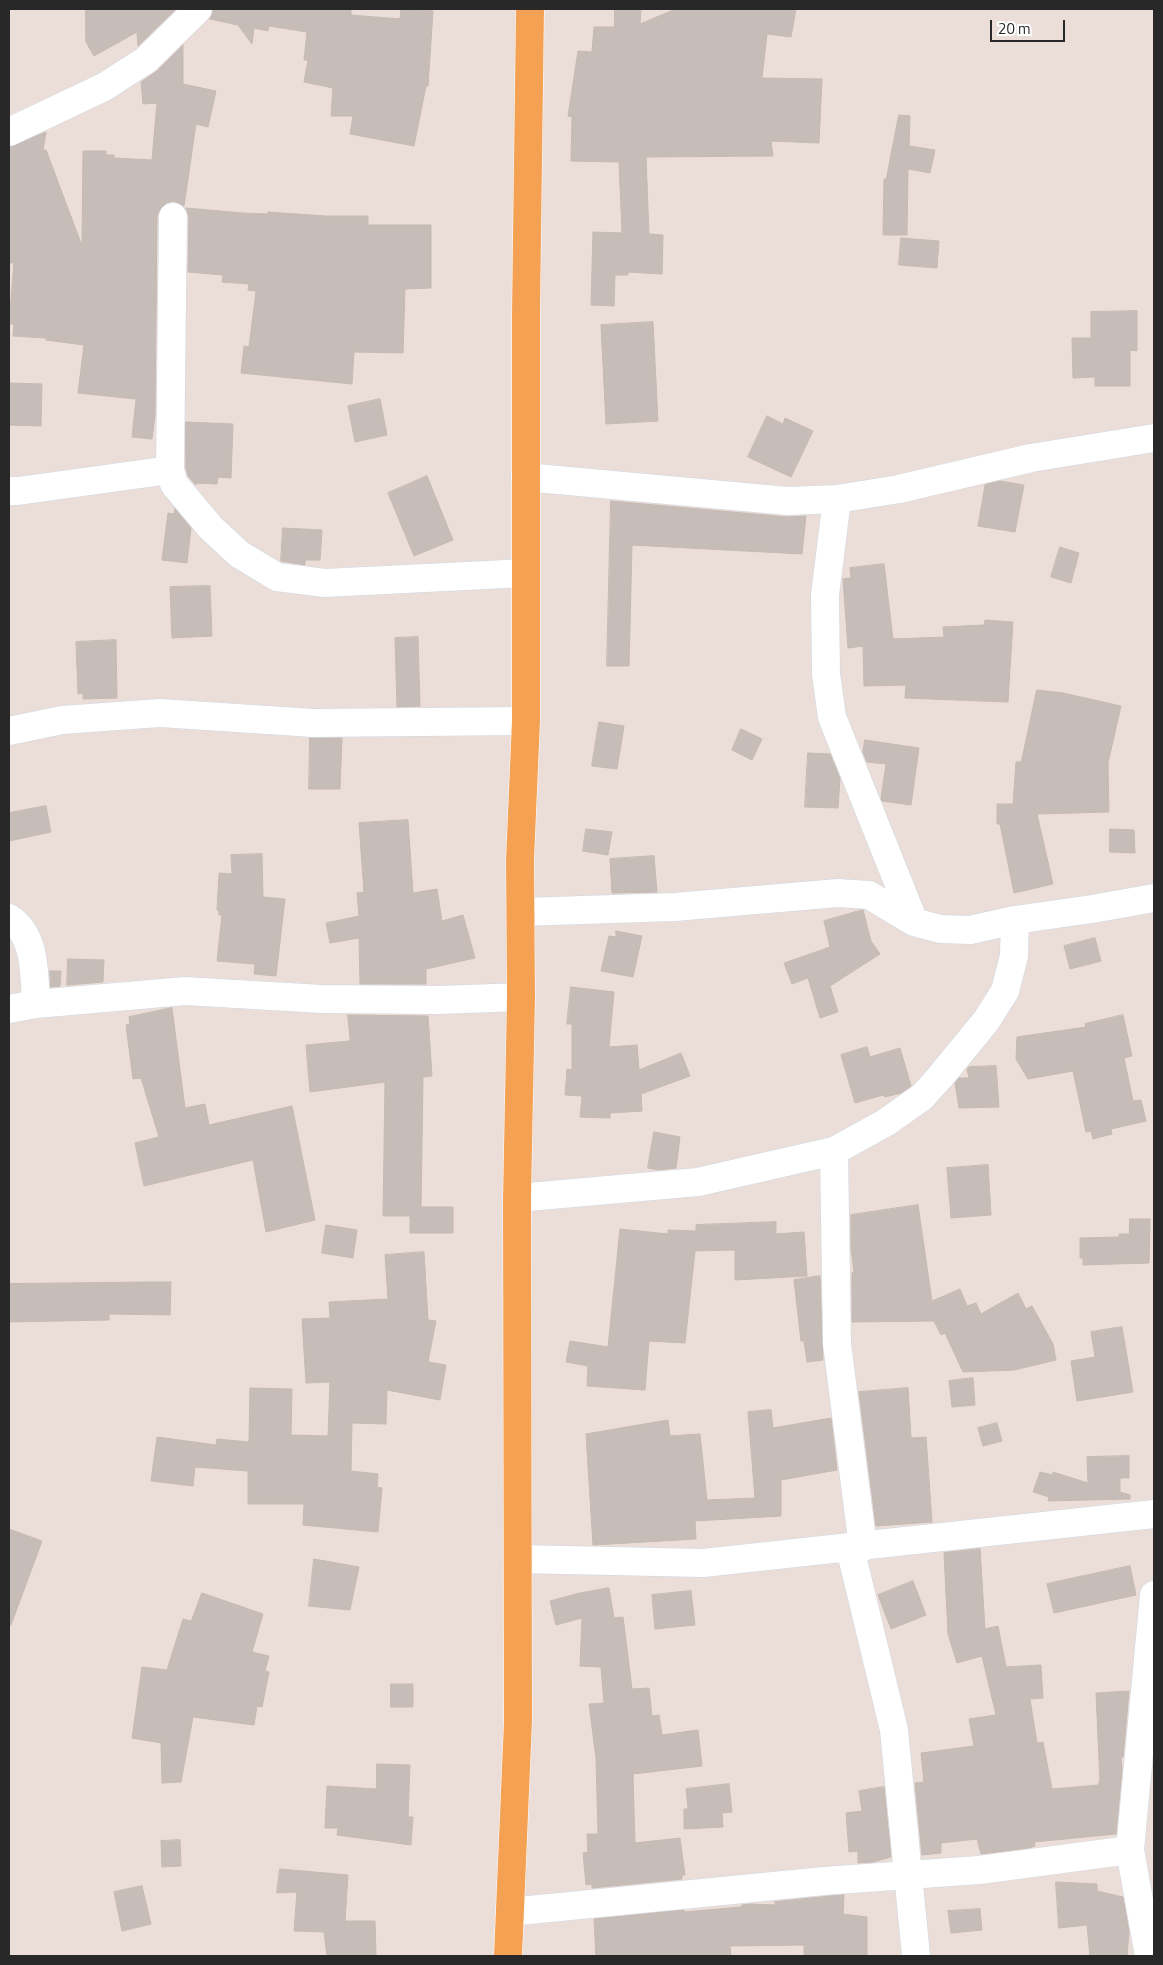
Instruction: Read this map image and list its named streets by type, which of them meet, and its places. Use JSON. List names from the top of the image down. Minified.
{"scale_bar":"20 m"}
